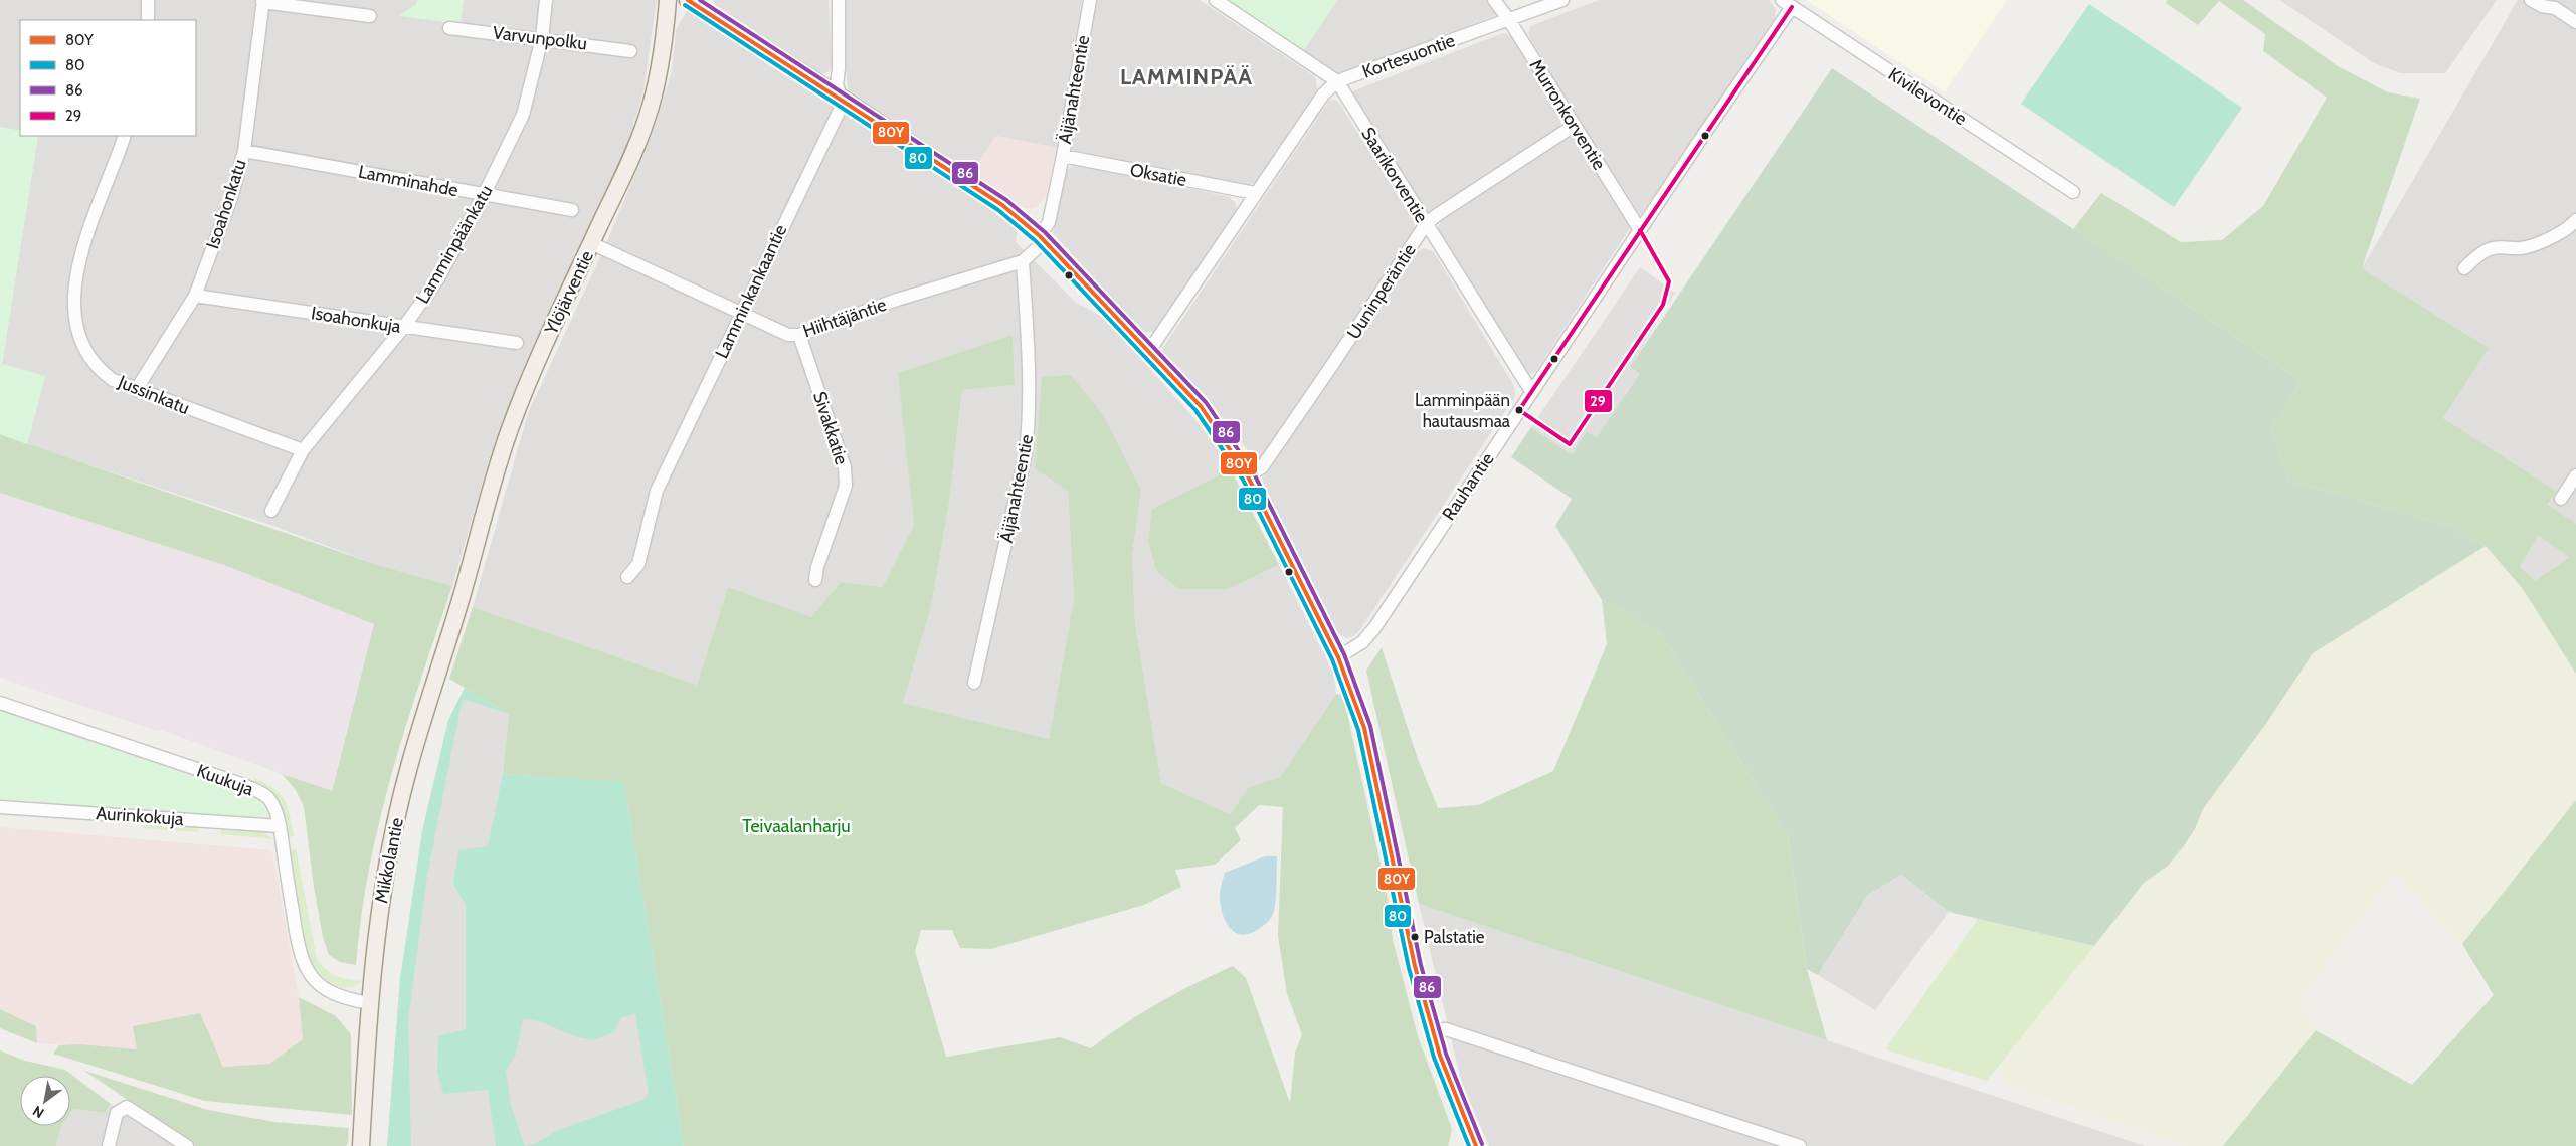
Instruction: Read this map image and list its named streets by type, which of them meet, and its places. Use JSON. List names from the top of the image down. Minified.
{"streets":{"main road":["Ylöjärventie","Mikkolantie"],"street":["Varvunpolku","Kortesuontie","Äijänahteentie","Kivilevontie","Murronkorventie","Oksatie","Saarikorventie","Lamminahde","Isoahonkatu","Lamminpäänkatu","Lamminkankaantie","Uuninperäntie","Hiihtäjäntie","Isoahonkuja","Jussinkatu","Sivakkatie","Rauhantie","Kuukuja","Aurinkokuja"]},"crossings":[["Varvunpolku","Lamminpäänkatu"],["Kortesuontie","Murronkorventie"],["Kortesuontie","Oksatie"],["Kortesuontie","Saarikorventie"],["Äijänahteentie","Oksatie"],["Äijänahteentie","Hiihtäjäntie"],["Kivilevontie","Rauhantie"],["Murronkorventie","Uuninperäntie"],["Murronkorventie","Rauhantie"],["Saarikorventie","Uuninperäntie"],["Saarikorventie","Rauhantie"],["Lamminahde","Isoahonkatu"],["Lamminahde","Lamminpäänkatu"],["Isoahonkatu","Isoahonkuja"],["Isoahonkatu","Jussinkatu"],["Lamminpäänkatu","Isoahonkuja"],["Lamminpäänkatu","Jussinkatu"],["Lamminkankaantie","Hiihtäjäntie"],["Ylöjärventie","Hiihtäjäntie"],["Ylöjärventie","Mikkolantie"],["Hiihtäjäntie","Sivakkatie"],["Kuukuja","Aurinkokuja"],["Kuukuja","Mikkolantie"]],"districts":["LAMMINPÄÄ"],"parks":["Teivaalanharju"],"places":["Lamminpään hautausmaa","Palstatie"],"lines":["transit line 80Y","transit line 86","transit line 80","transit line 29"],"legend":["80Y","80","86","29"],"north":"bottom left"}
